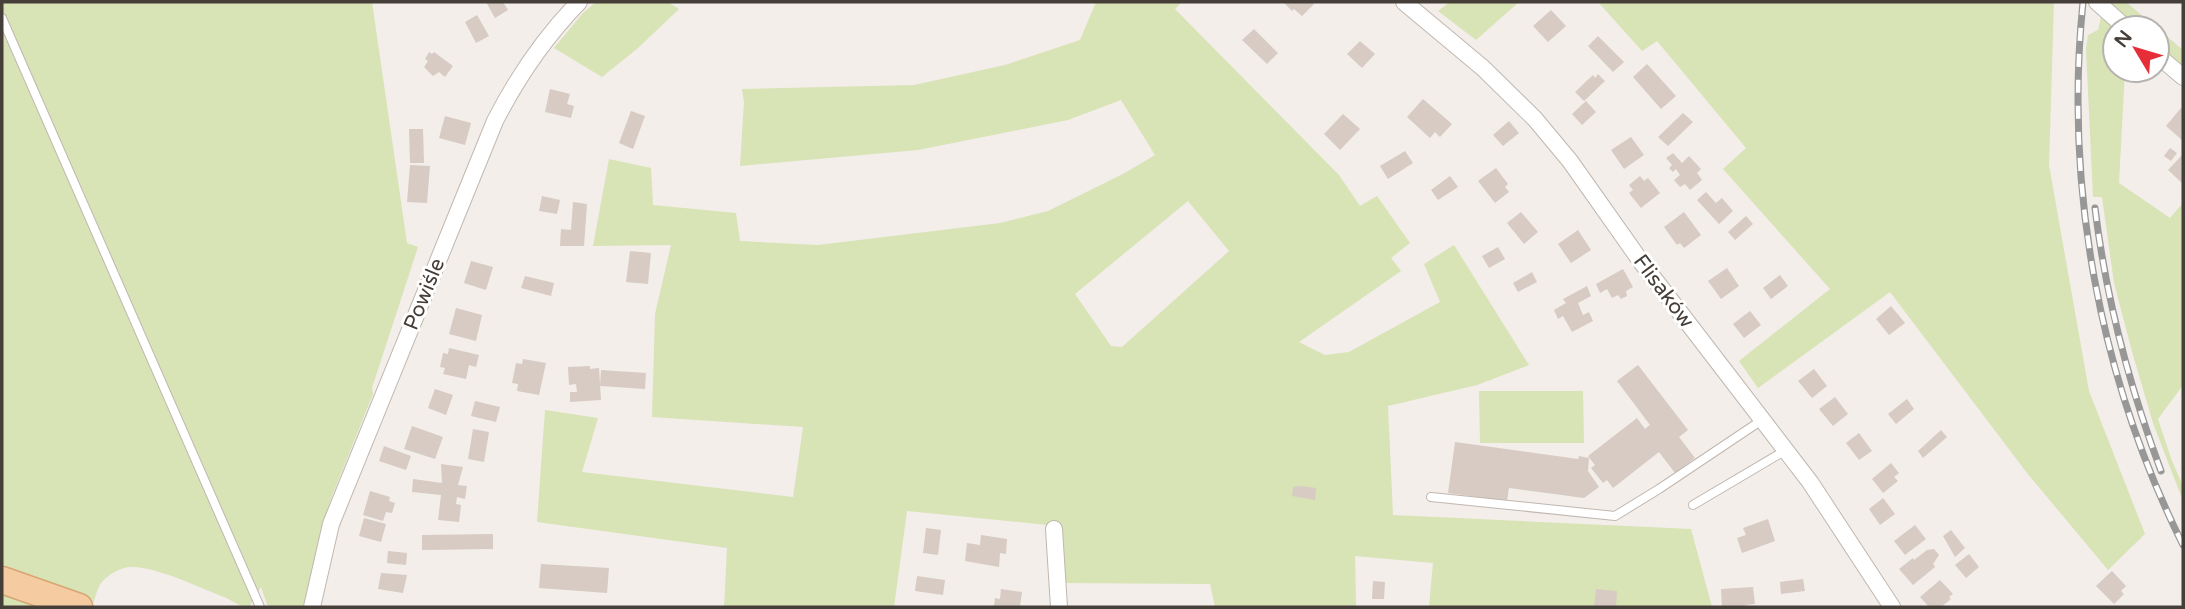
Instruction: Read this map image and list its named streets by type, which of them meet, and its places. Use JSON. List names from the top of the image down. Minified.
{"streets":{"street":["Flisaków","Powiśle"]},"north":"top left"}
